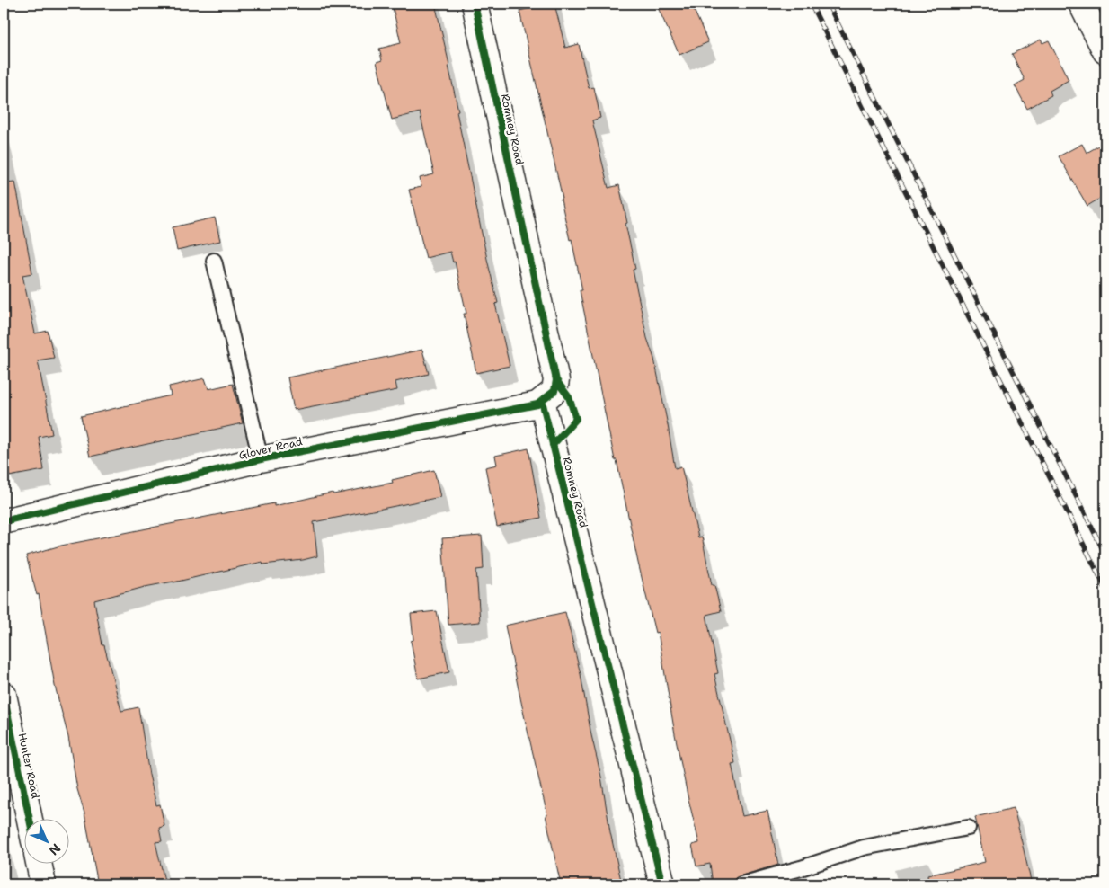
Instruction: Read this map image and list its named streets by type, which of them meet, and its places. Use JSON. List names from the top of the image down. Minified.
{"streets":{"street":["Romney Road","Glover Road","Hunter Road"]},"crossings":[["Romney Road","Glover Road"]],"north":"bottom right"}
